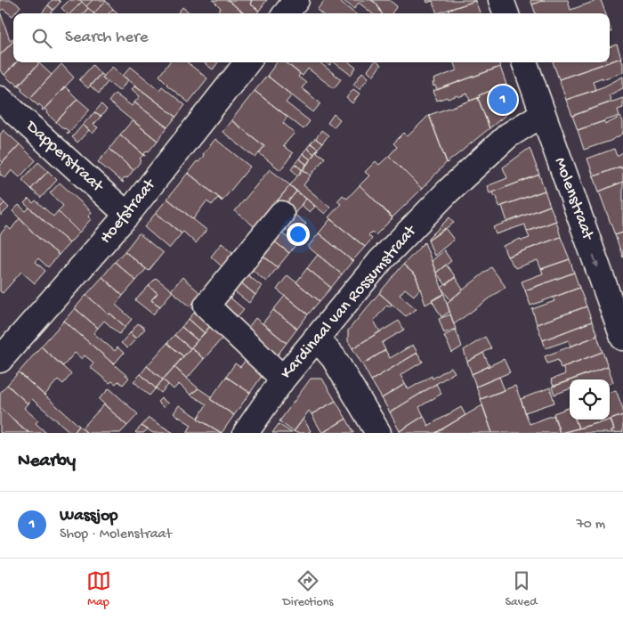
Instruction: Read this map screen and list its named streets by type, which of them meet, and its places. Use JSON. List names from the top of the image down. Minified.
{"streets":{"street":["Dapperstraat","Molenstraat","Hoefstraat","Kardinaal van Rossumstraat"]},"crossings":[["Dapperstraat","Hoefstraat"],["Molenstraat","Kardinaal van Rossumstraat"]],"one_way":["Molenstraat"],"page":{"search":"Search here","pins":"1","heading":"Nearby","list":[{"mark":"1","name":"Wassjop","note":"Shop · Molenstraat","value":"70 m"}],"nav":["Map","Directions","Saved"]}}
